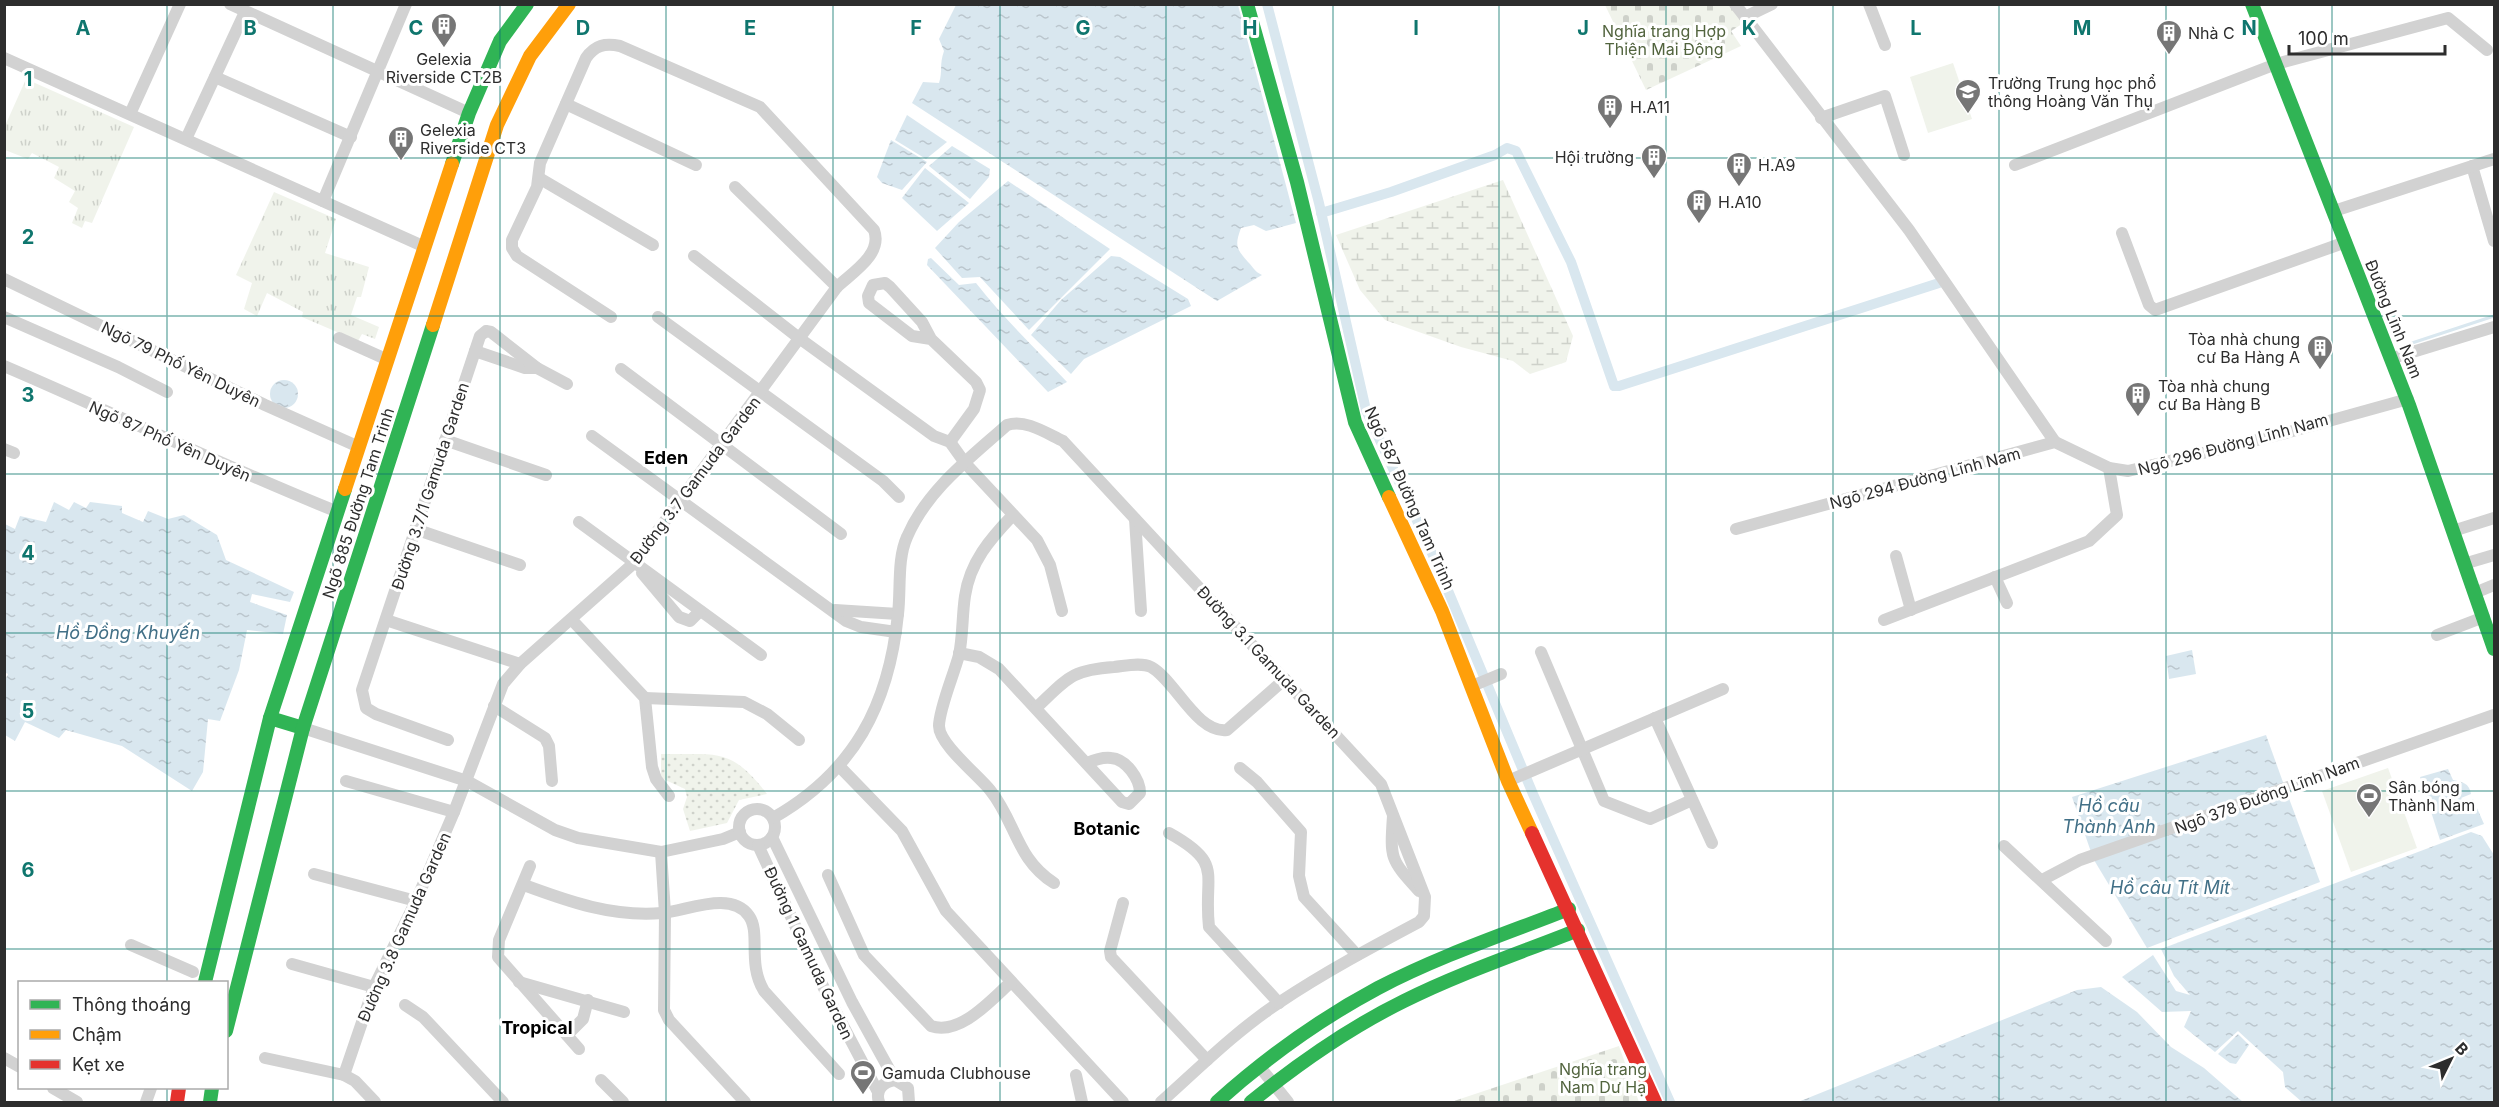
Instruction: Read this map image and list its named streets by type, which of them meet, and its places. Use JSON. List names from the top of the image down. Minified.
{"streets":{"street":["Đường Lĩnh Nam","Ngõ 79 Phố Yên Duyên","Ngõ 87 Phố Yên Duyên","Ngõ 296 Đường Lĩnh Nam","Ngõ 294 Đường Lĩnh Nam","Đường 3.7 Gamuda Garden","Đường 3.7/1 Gamuda Garden","Ngõ 587 Đường Tam Trinh","Ngõ 885 Đường Tam Trinh","Đường 3.1 Gamuda Garden","Ngõ 378 Đường Lĩnh Nam","Đường 3.8 Gamuda Garden","Đường 1 Gamuda Garden"]},"crossings":[["Đường Lĩnh Nam","Ngõ 296 Đường Lĩnh Nam"],["Ngõ 79 Phố Yên Duyên","Ngõ 885 Đường Tam Trinh"],["Ngõ 87 Phố Yên Duyên","Ngõ 885 Đường Tam Trinh"],["Đường 3.7 Gamuda Garden","Đường 3.8 Gamuda Garden"],["Đường 3.1 Gamuda Garden","Đường 1 Gamuda Garden"]],"districts":["Eden","Botanic","Tropical"],"water":["Hồ Đồng Khuyến","Hồ câu Thành Anh","Hồ câu Tít Mít"],"parks":["Nghĩa trang Hợp Thiện Mai Động","Nghĩa trang Nam Dư Hạ"],"places":{"building":["Gelexia Riverside CT2B","Nhà C","H.A11","Gelexia Riverside CT3","Hội trường","H.A9","H.A10","Tòa nhà chung cư Ba Hàng A","Tòa nhà chung cư Ba Hàng B"],"school or university":["Trường Trung học phổ thông Hoàng Văn Thụ"],"sports":["Sân bóng Thành Nam","Gamuda Clubhouse"]},"legend":["Thông thoáng","Chậm","Kẹt xe"],"scale_bar":"100 m","north":"top right","grid":{"columns":["A","B","C","D","E","F","G","H","I","J","K","L","M","N"],"rows":["1","2","3","4","5","6"]}}
